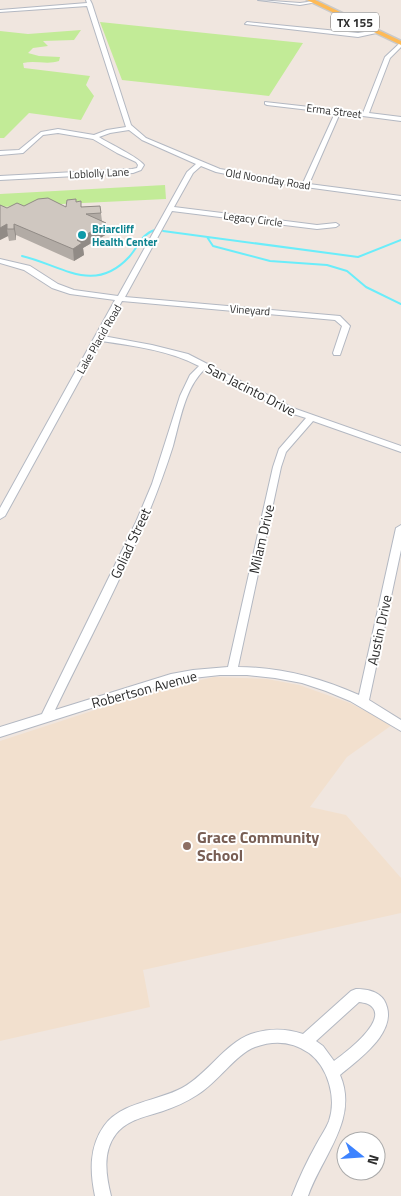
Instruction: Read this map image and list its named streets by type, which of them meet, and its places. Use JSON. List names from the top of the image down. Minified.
{"streets":{"main road":["TX 155"],"street":["Erma Street","Loblolly Lane","Old Noonday Road","Legacy Circle","Vineyard","Lake Placid Road","San Jacinto Drive","Milam Drive","Goliad Street","Austin Drive","Robertson Avenue"]},"crossings":[["Loblolly Lane","Old Noonday Road"],["Old Noonday Road","Lake Placid Road"],["Legacy Circle","Lake Placid Road"],["Vineyard","Lake Placid Road"],["Lake Placid Road","San Jacinto Drive"],["San Jacinto Drive","Milam Drive"],["San Jacinto Drive","Goliad Street"],["Milam Drive","Robertson Avenue"],["Goliad Street","Robertson Avenue"],["Austin Drive","Robertson Avenue"]],"places":["Briarcliff Health Center","Grace Community School"],"north":"right"}
